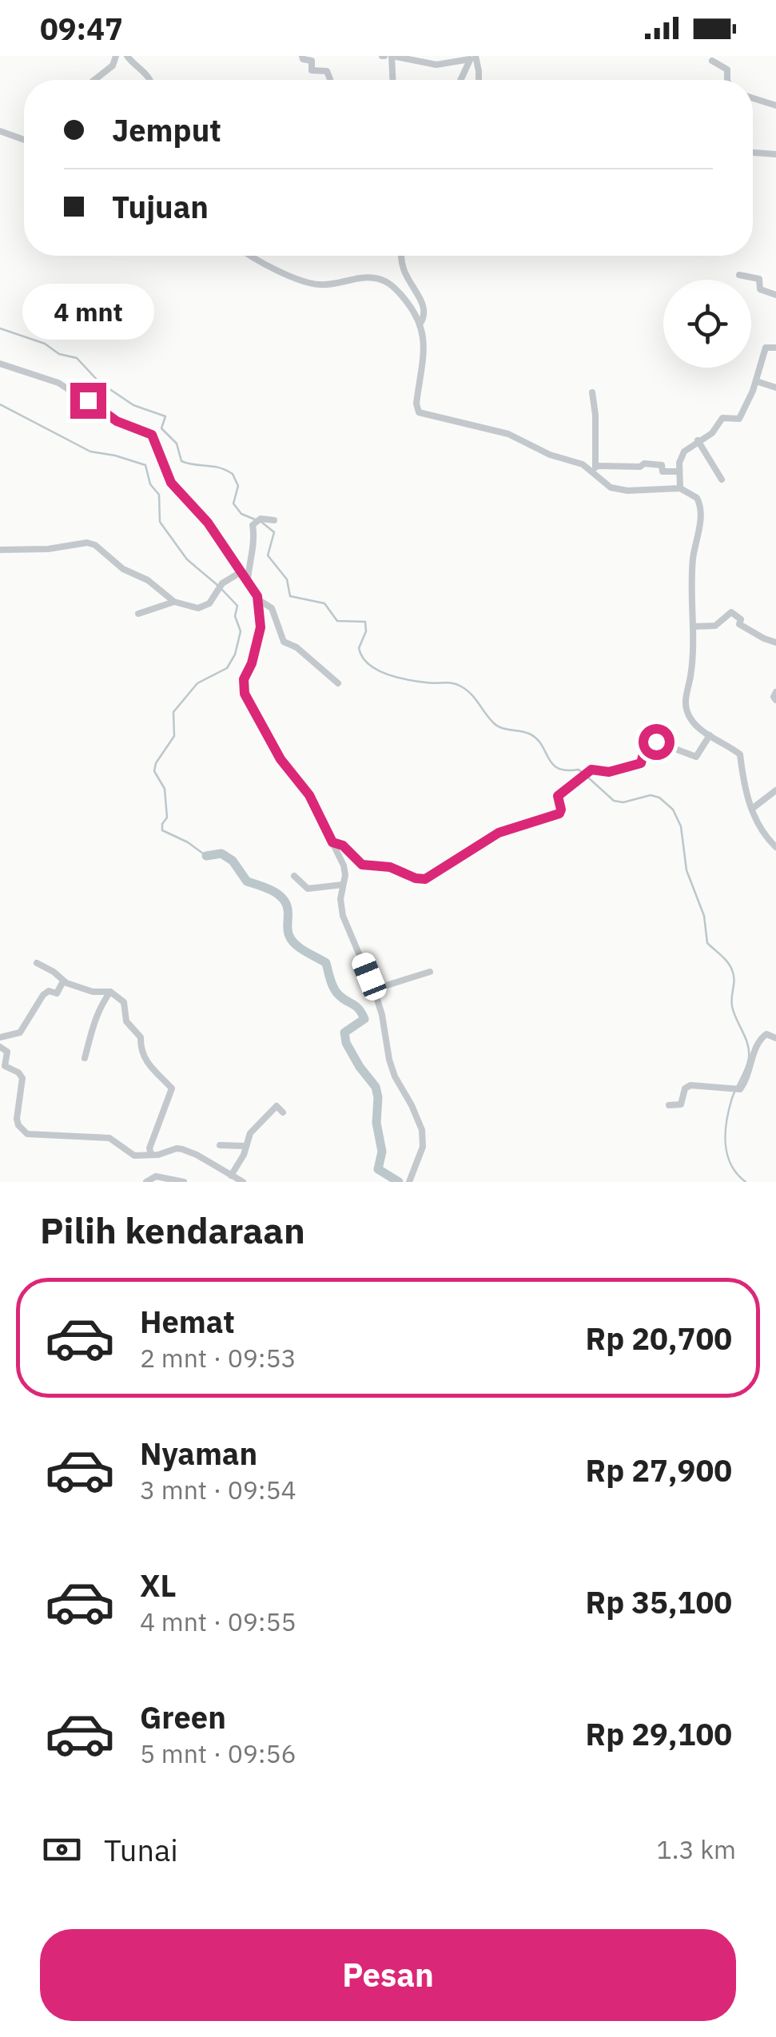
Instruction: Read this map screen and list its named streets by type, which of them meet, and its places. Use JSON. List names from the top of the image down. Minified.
{"page":{"status":"09:47","banner":["Jemput","Tujuan"],"bubble":"4 mnt","heading":"Pilih kendaraan","list":[{"name":"Hemat","note":"2 mnt · 09:53","value":"Rp 20,700"},{"name":"Nyaman","note":"3 mnt · 09:54","value":"Rp 27,900"},{"name":"XL","note":"4 mnt · 09:55","value":"Rp 35,100"},{"name":"Green","note":"5 mnt · 09:56","value":"Rp 29,100"}],"pay":["Tunai","1.3 km"],"buttons":"Pesan"}}
